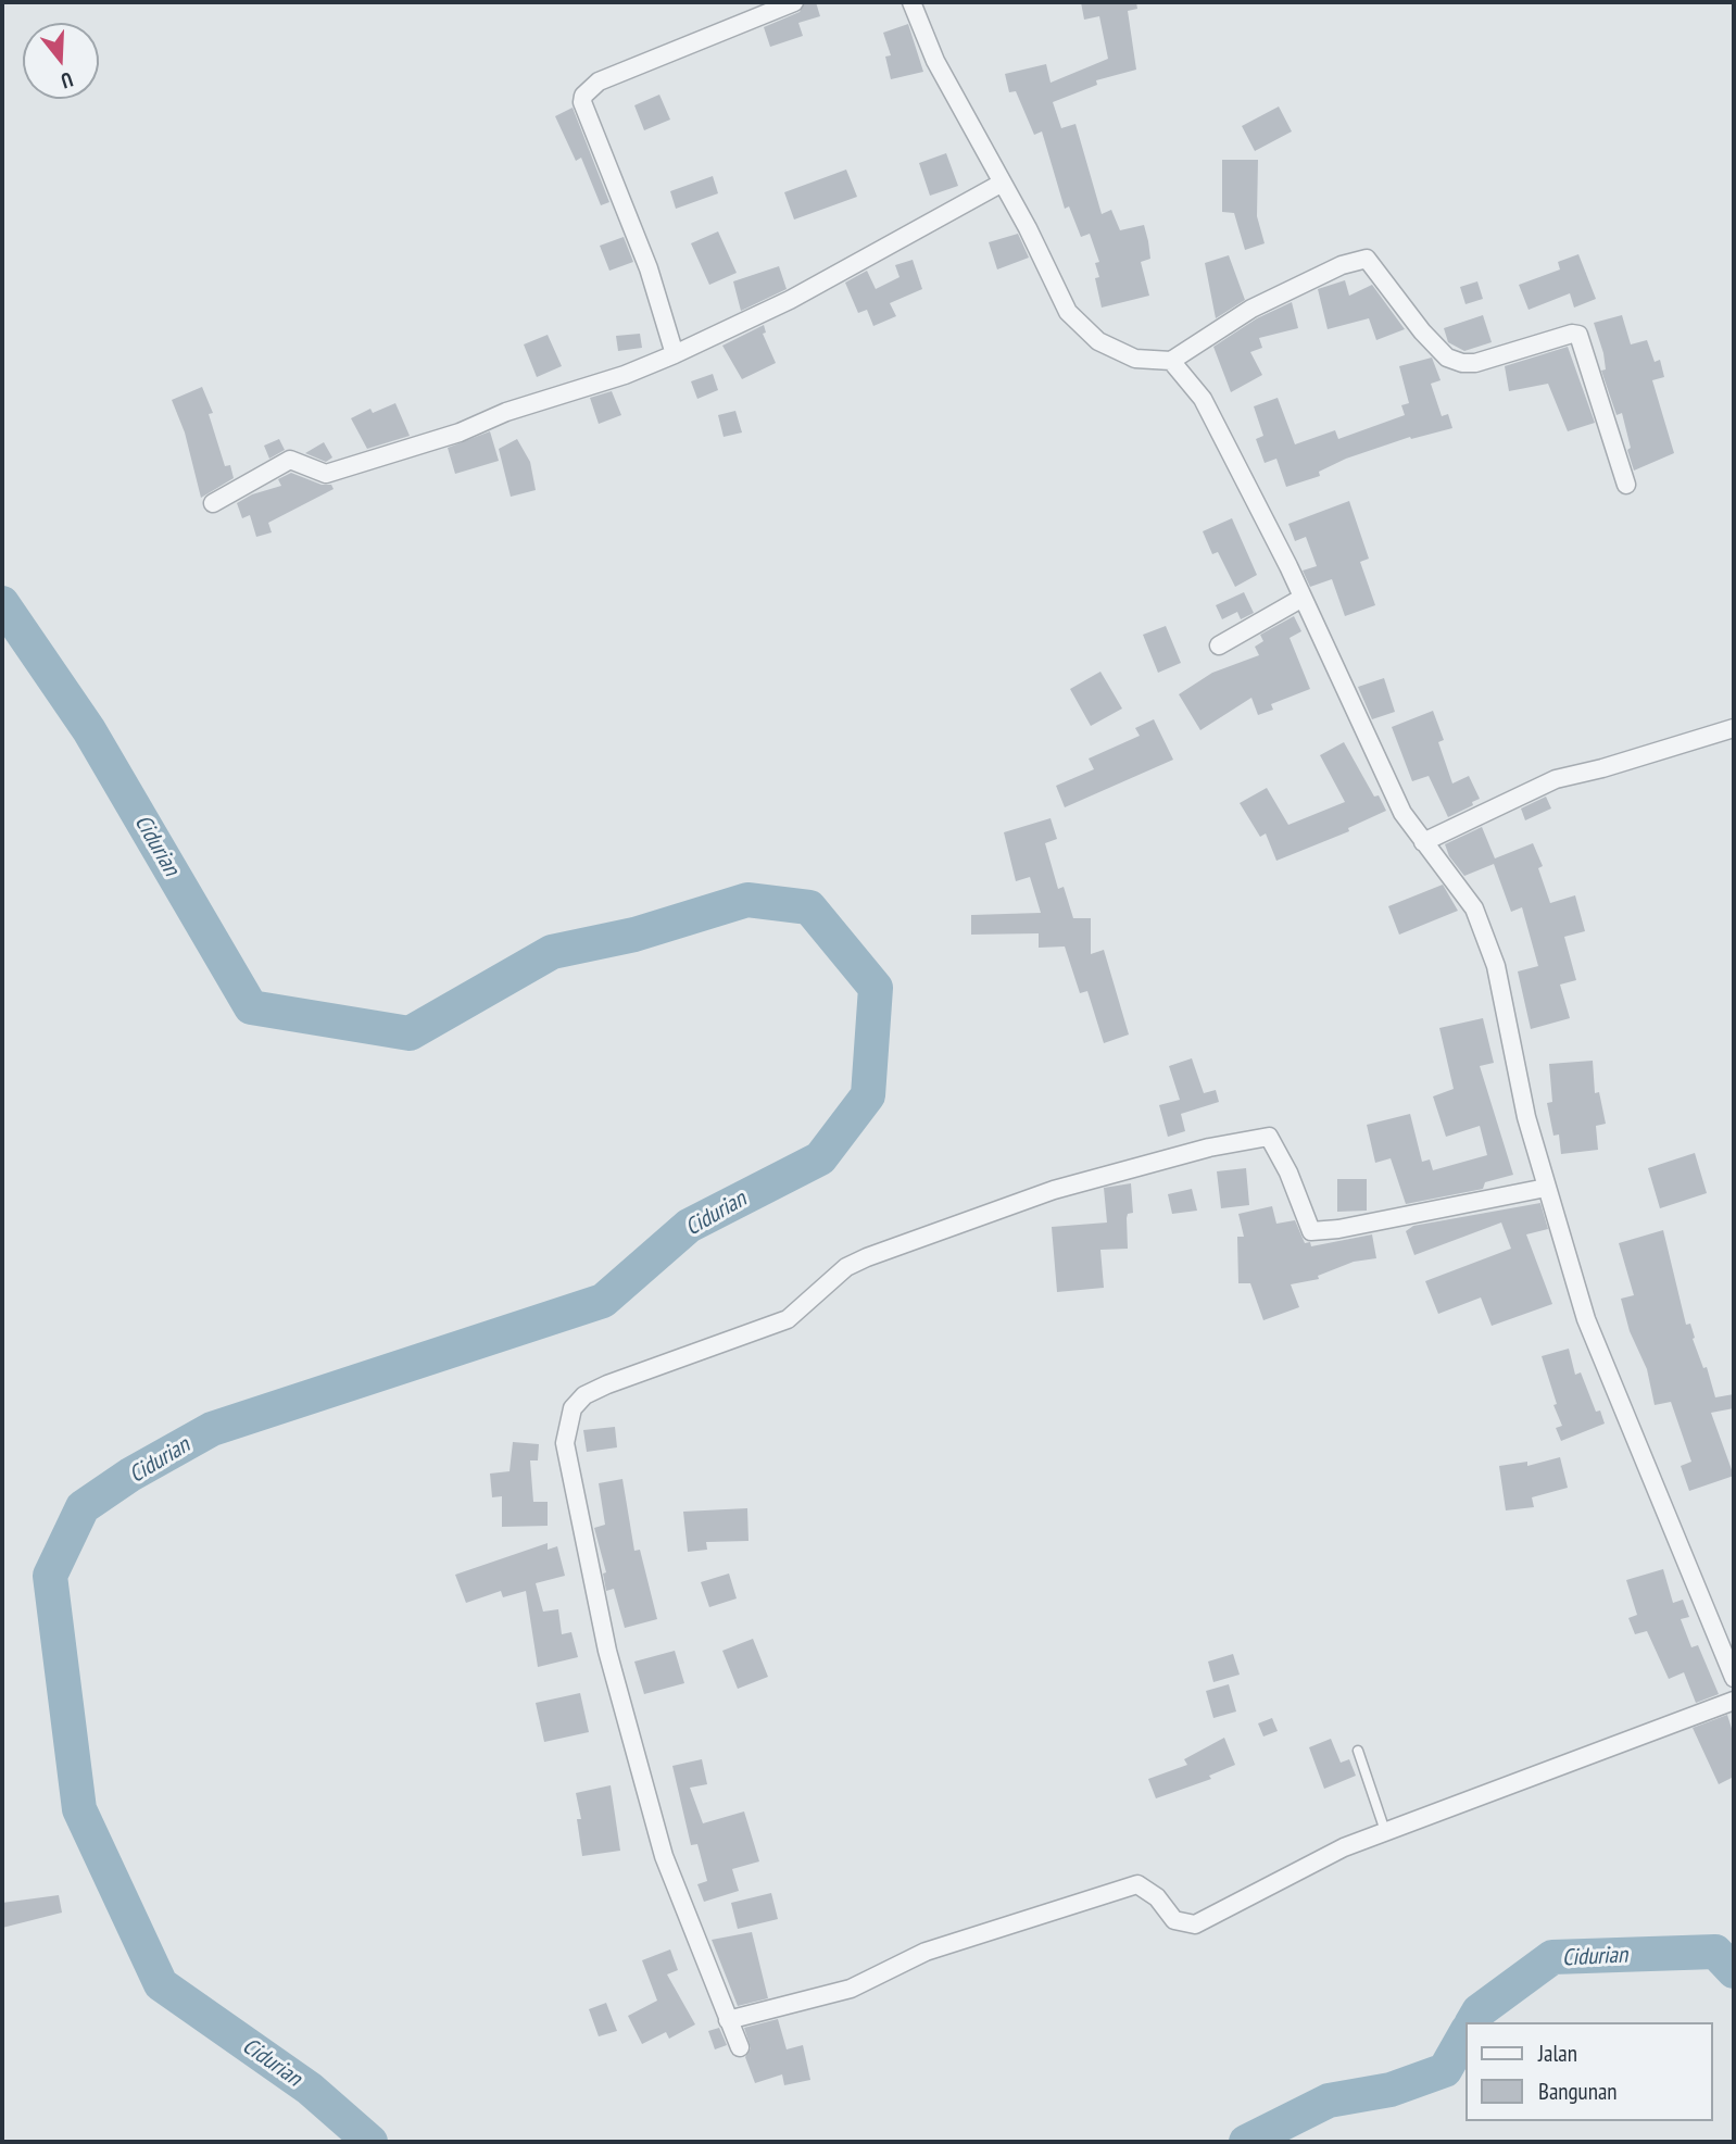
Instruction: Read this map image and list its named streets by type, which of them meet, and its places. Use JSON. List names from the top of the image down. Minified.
{"water":["Cidurian"],"legend":["Jalan","Bangunan"],"north":"bottom"}
